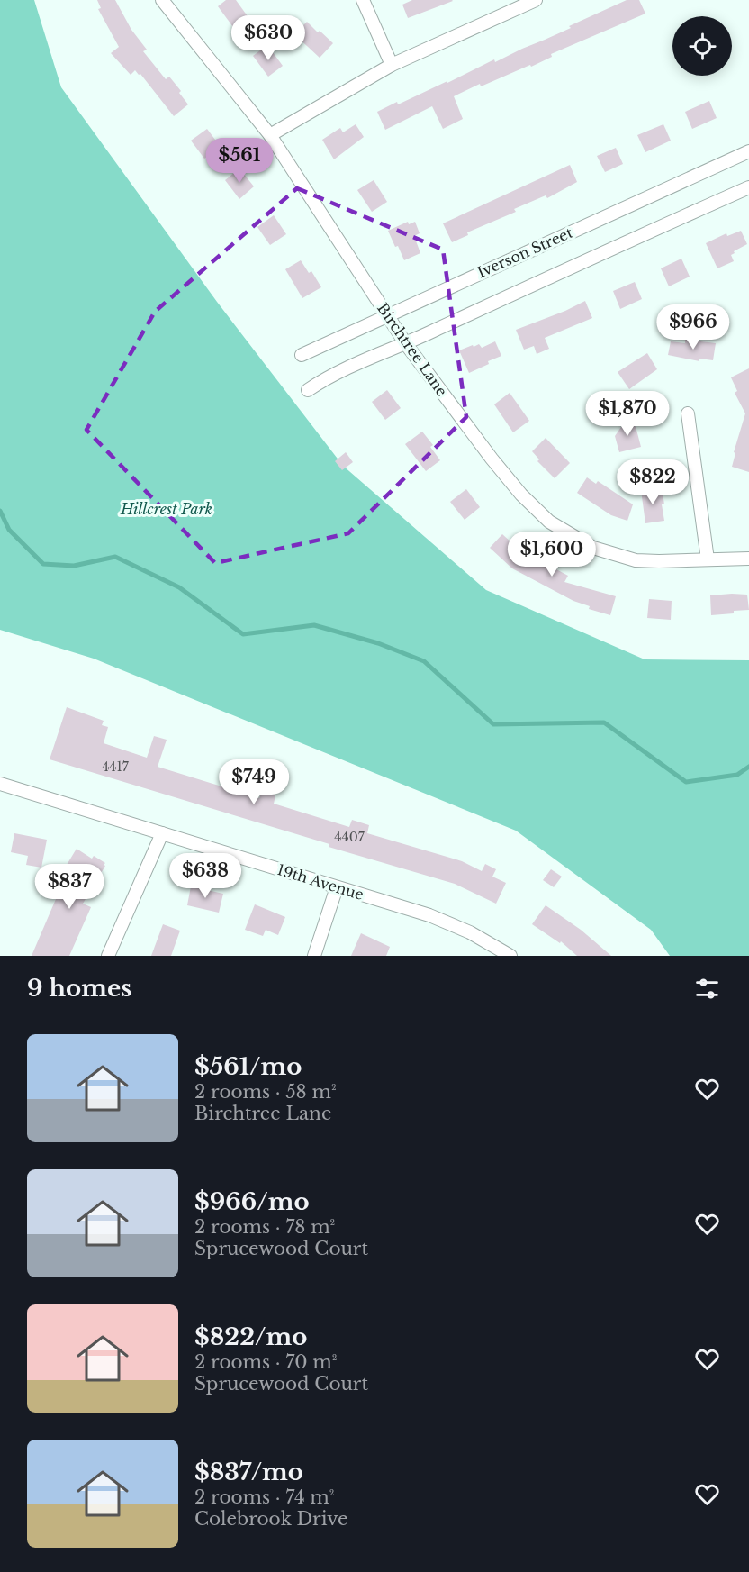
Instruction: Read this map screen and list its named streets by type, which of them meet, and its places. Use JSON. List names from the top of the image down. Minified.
{"streets":{"street":["Iverson Street","Birchtree Lane","19th Avenue"]},"crossings":[["Iverson Street","Birchtree Lane"]],"parks":["Hillcrest Park"],"house_numbers":["4417","4407"],"page":{"price":["$630","$561","$966","$1,870","$822","$1,600","$749","$638","$837"],"heading":"9 homes","list":[{"name":"$561/mo","note":"2 rooms · 58 m² · Birchtree Lane"},{"name":"$966/mo","note":"2 rooms · 78 m² · Sprucewood Court"},{"name":"$822/mo","note":"2 rooms · 70 m² · Sprucewood Court"},{"name":"$837/mo","note":"2 rooms · 74 m² · Colebrook Drive"}]}}
